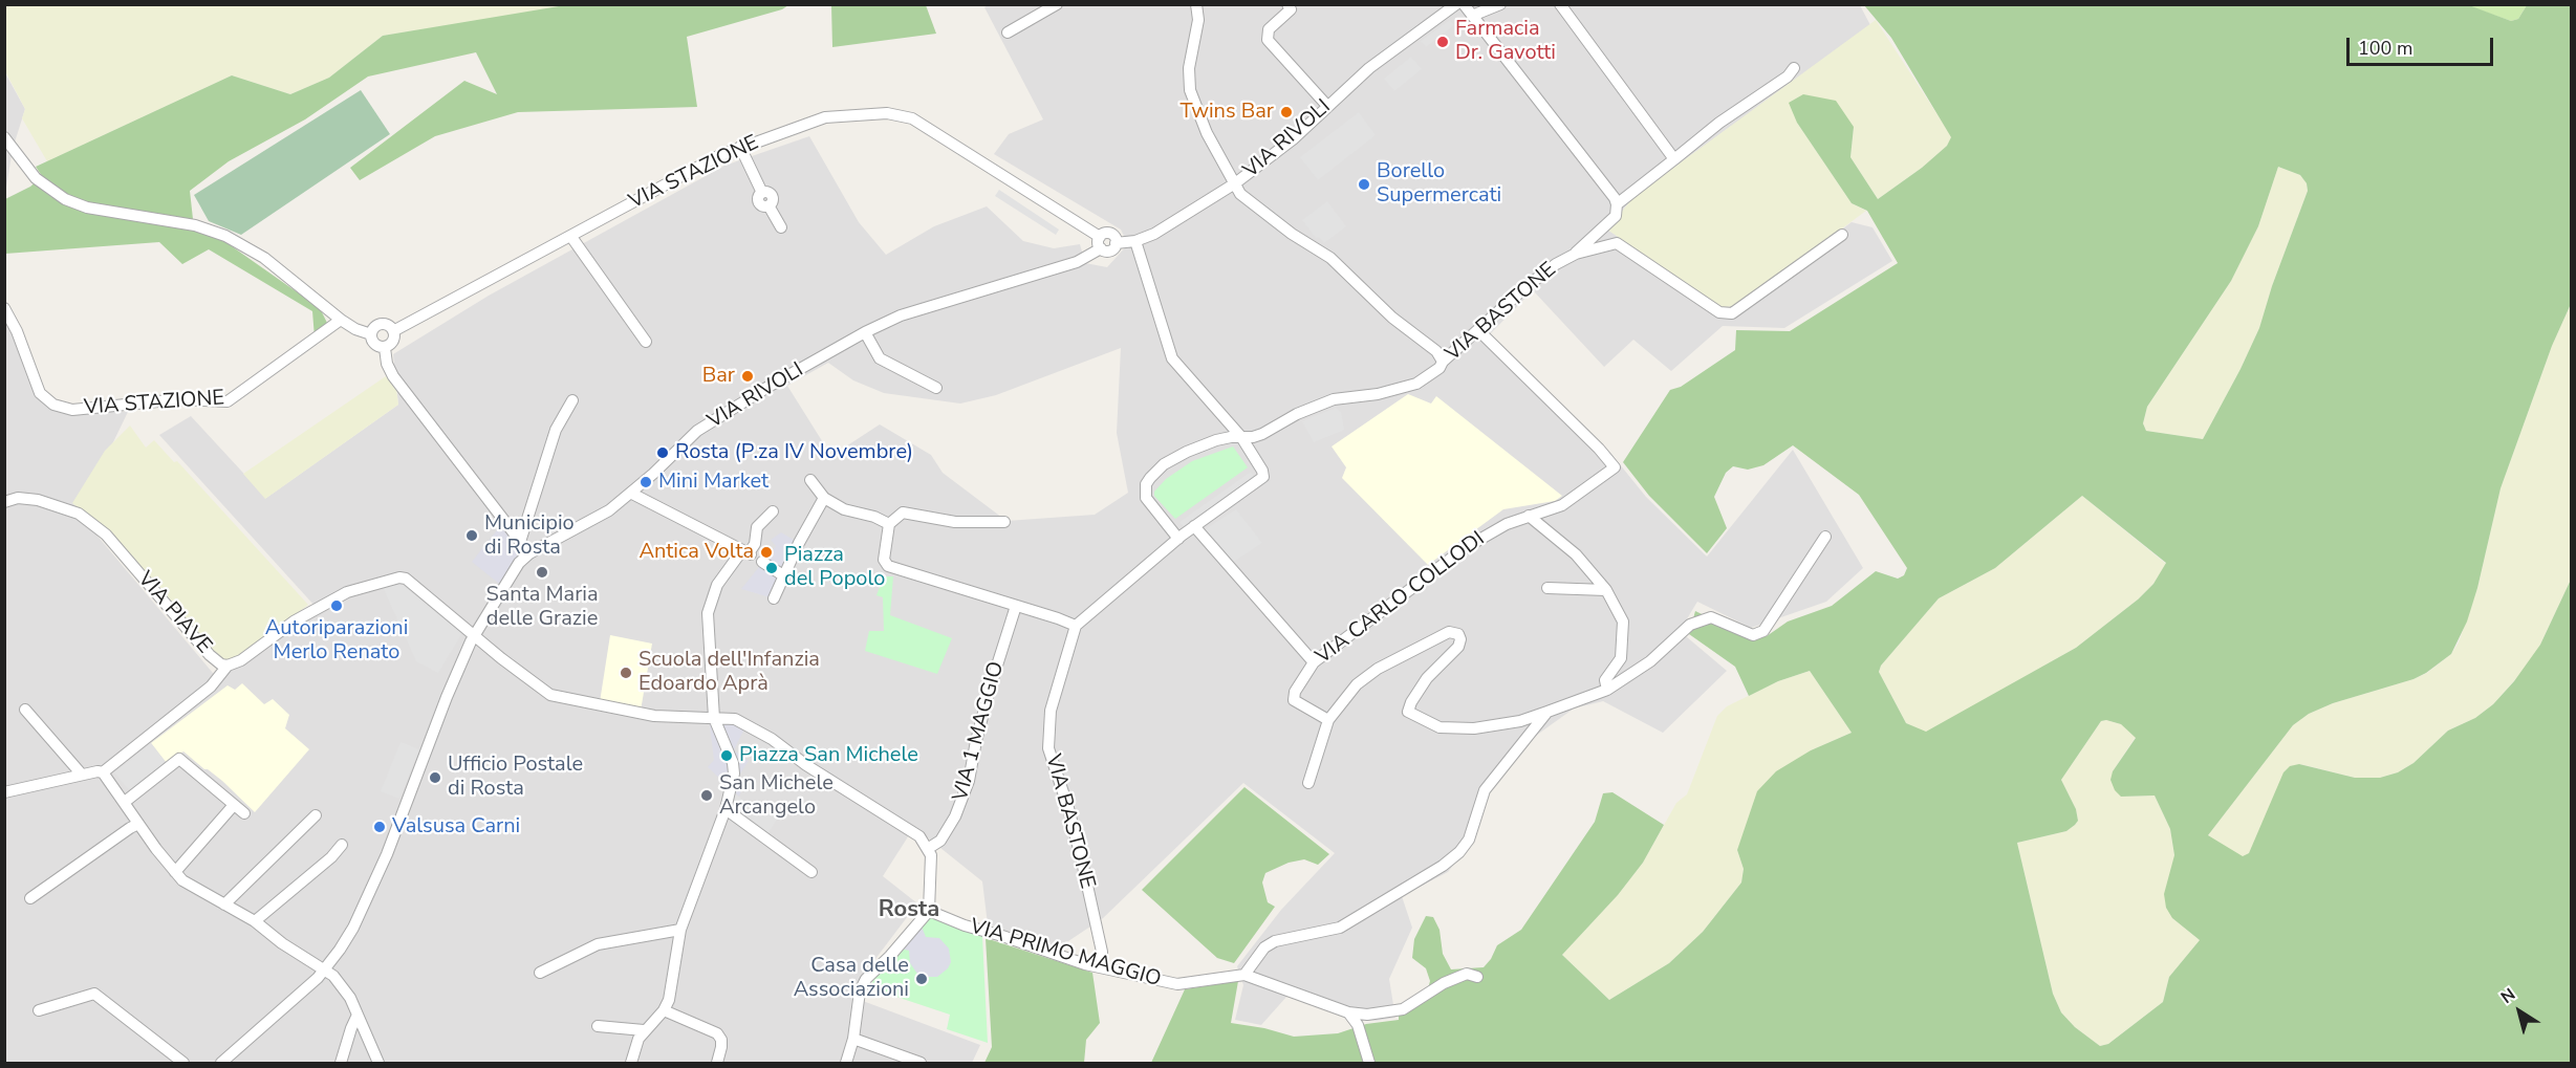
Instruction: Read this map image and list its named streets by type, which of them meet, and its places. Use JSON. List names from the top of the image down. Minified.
{"streets":{"street":["VIA RIVOLI","VIA STAZIONE","VIA BASTONE","VIA CARLO COLLODI","VIA PIAVE","VIA 1 MAGGIO","VIA PRIMO MAGGIO"]},"crossings":[["VIA RIVOLI","VIA STAZIONE"],["VIA RIVOLI","VIA PIAVE"],["VIA BASTONE","VIA CARLO COLLODI"],["VIA BASTONE","VIA PRIMO MAGGIO"]],"districts":["Rosta"],"places":["Farmacia Dr. Gavotti","Twins Bar","Borello Supermercati","Bar","Rosta (P.za IV Novembre)","Mini Market","Municipio di Rosta","Antica Volta","Piazza del Popolo","Santa Maria delle Grazie","Autoriparazioni Merlo Renato","Scuola dell'Infanzia Edoardo Aprà","Piazza San Michele","Ufficio Postale di Rosta","San Michele Arcangelo","Valsusa Carni","Casa delle Associazioni"],"scale_bar":"100 m","north":"top left"}
